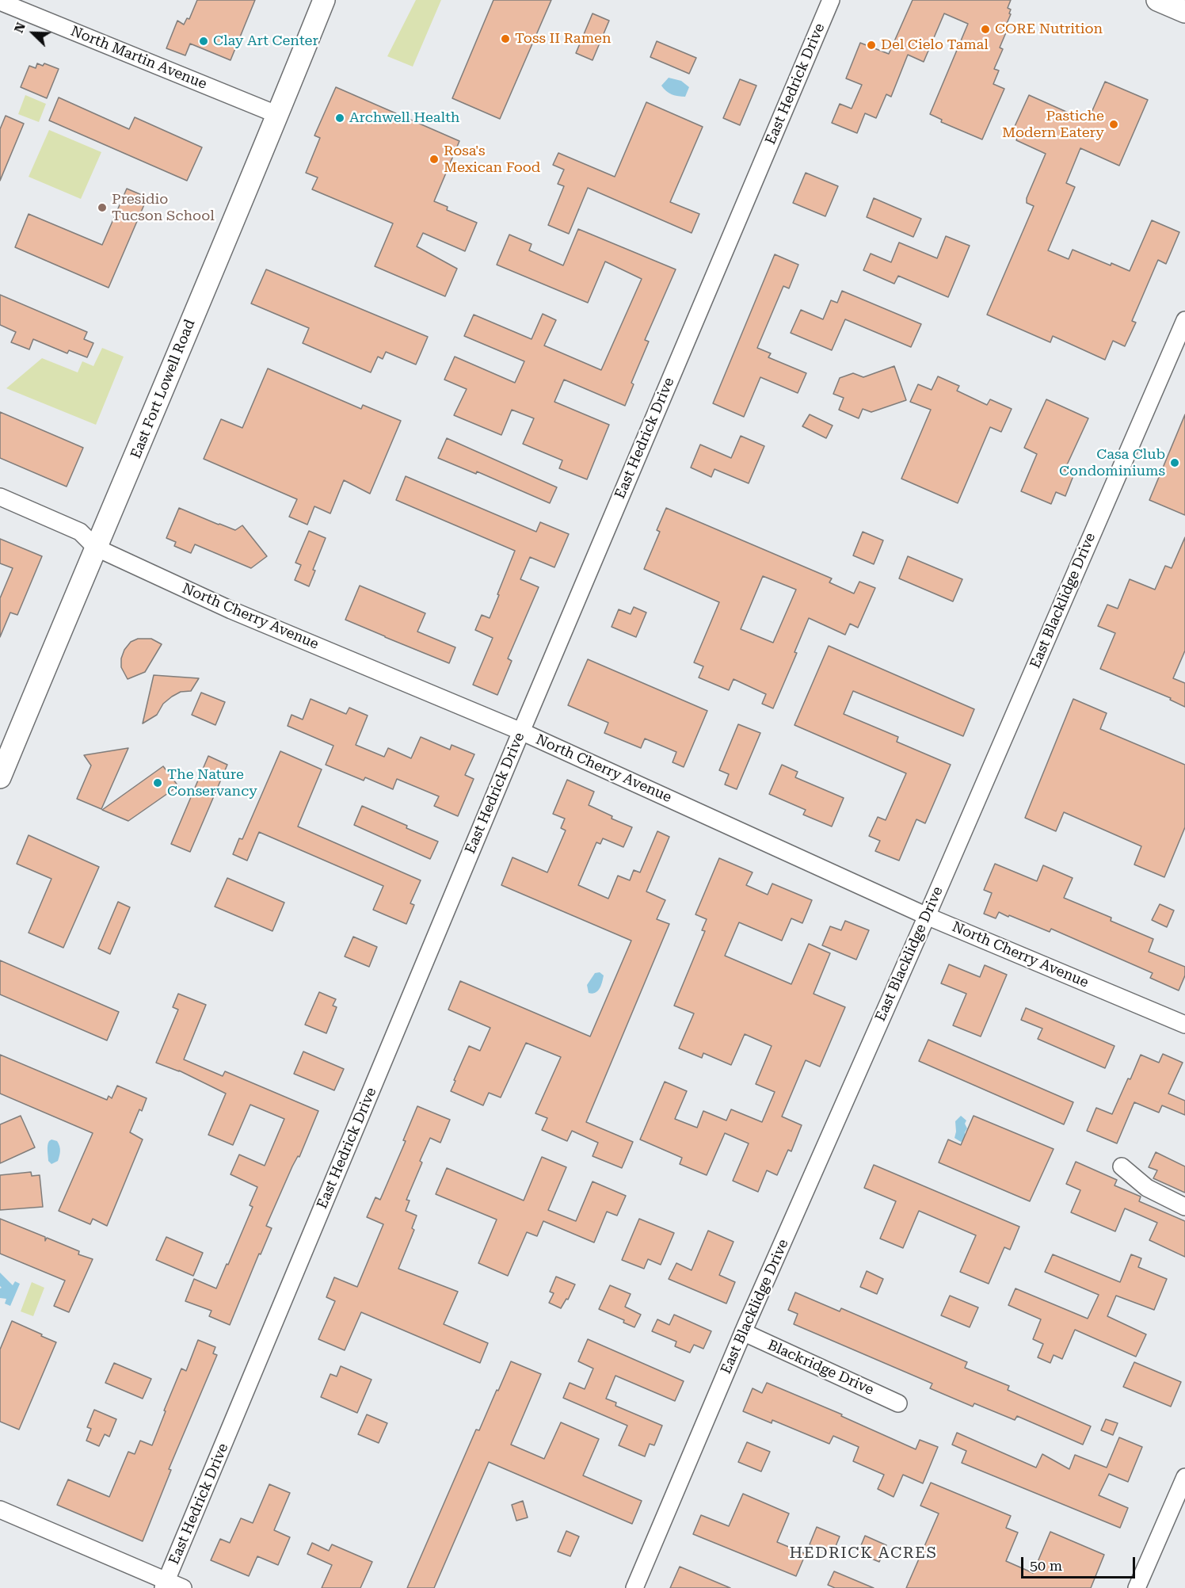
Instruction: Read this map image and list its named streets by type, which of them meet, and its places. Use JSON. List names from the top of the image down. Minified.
{"streets":{"main road":["East Fort Lowell Road"],"street":["North Martin Avenue","East Hedrick Drive","East Blacklidge Drive","North Cherry Avenue","Blackridge Drive"]},"crossings":[["North Martin Avenue","East Fort Lowell Road"],["East Hedrick Drive","North Cherry Avenue"],["East Fort Lowell Road","North Cherry Avenue"],["East Blacklidge Drive","North Cherry Avenue"],["East Blacklidge Drive","Blackridge Drive"]],"districts":["HEDRICK ACRES"],"places":["CORE Nutrition","Toss II Ramen","Clay Art Center","Del Cielo Tamal","Archwell Health","Pastiche Modern Eatery","Rosa's Mexican Food","Presidio Tucson School","Casa Club Condominiums","The Nature Conservancy"],"scale_bar":"50 m","north":"top left"}
